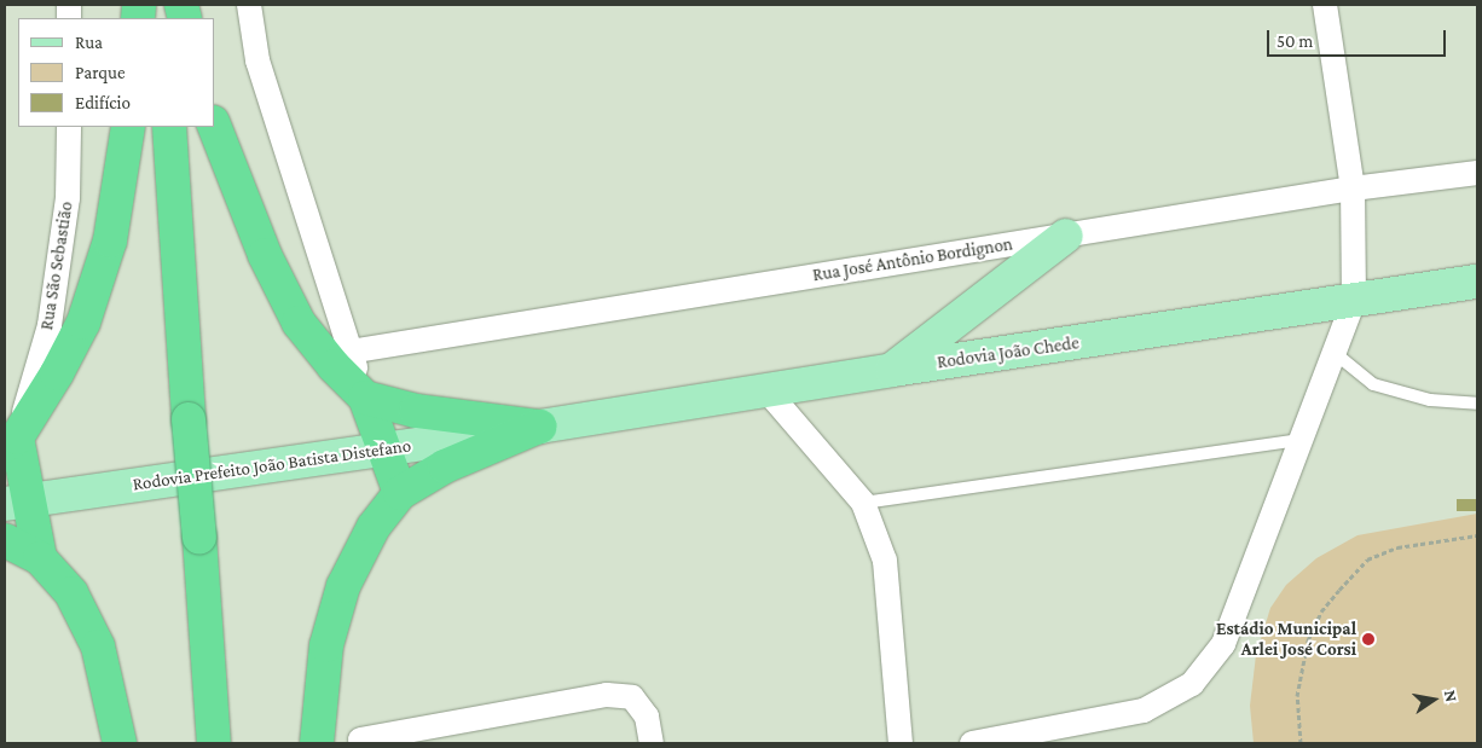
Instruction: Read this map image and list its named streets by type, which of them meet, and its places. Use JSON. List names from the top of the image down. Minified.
{"streets":{"main road":["Rodovia João Chede","Rodovia Prefeito João Batista Distefano"],"street":["Rua José Antônio Bordignon","Rua São Sebastião"]},"crossings":[["Rodovia João Chede","Rodovia Prefeito João Batista Distefano"]],"places":["Estádio Municipal Arlei José Corsi"],"legend":["Rua","Parque","Edifício"],"scale_bar":"50 m","north":"right"}
